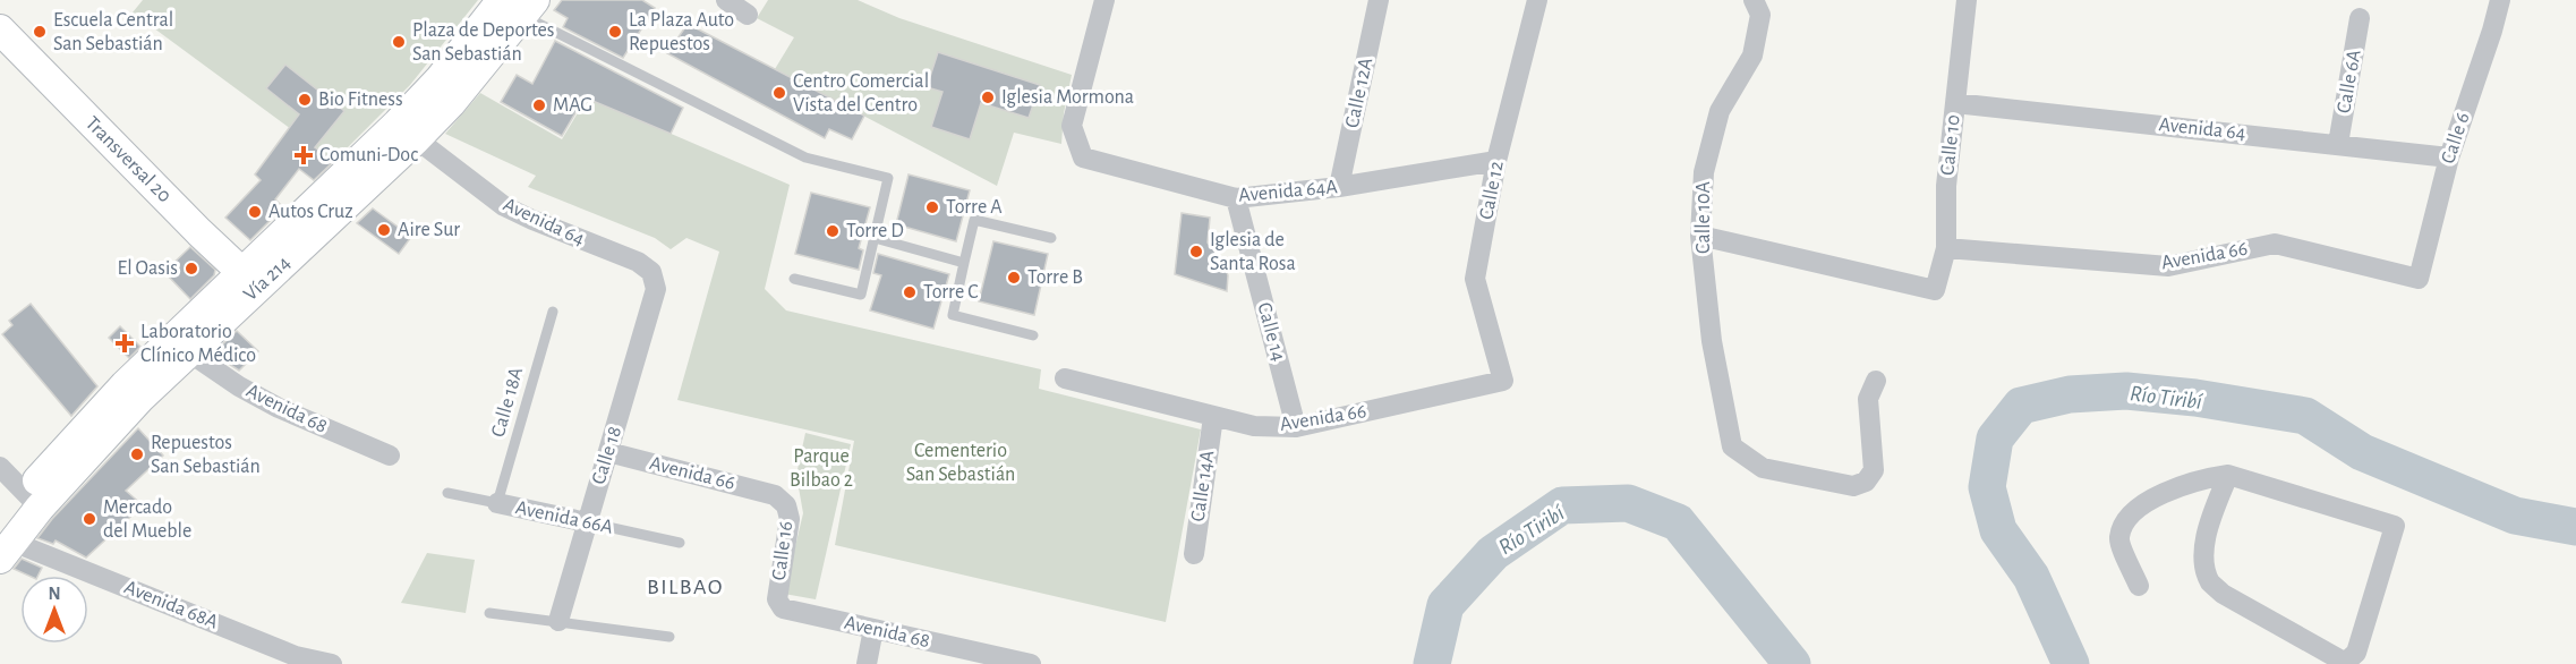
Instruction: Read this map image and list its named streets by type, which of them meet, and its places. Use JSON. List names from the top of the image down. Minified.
{"streets":{"main road":["Transversal 20","Vía 214"],"street":["Calle 6A","Calle 12A","Avenida 64","Calle 6","Calle 10","Calle 12","Avenida 64A","Calle 10A","Avenida 66","Calle 14","Avenida 68","Calle 18","Calle 14A","Avenida 66A","Calle 16","Avenida 68A"],"lane":["Calle 18A"]},"crossings":[["Calle 6A","Avenida 64"],["Calle 12A","Avenida 64A"],["Avenida 64","Calle 6"],["Avenida 64","Calle 10"],["Avenida 64","Vía 214"],["Avenida 64","Calle 18"],["Calle 6","Avenida 66"],["Calle 10","Calle 10A"],["Calle 10","Avenida 66"],["Transversal 20","Vía 214"],["Calle 12","Avenida 64A"],["Calle 12","Avenida 66"],["Avenida 64A","Calle 14"],["Avenida 66","Calle 14"],["Avenida 66","Calle 18"],["Avenida 66","Calle 14A"],["Avenida 66","Calle 16"],["Vía 214","Avenida 68"],["Vía 214","Avenida 68A"],["Calle 18A","Avenida 66A"],["Avenida 68","Calle 16"],["Calle 18","Avenida 66A"]],"districts":["BILBAO"],"water":["Río Tiribí"],"parks":["Cementerio San Sebastián","Parque Bilbao 2"],"places":{"other":["Escuela Central San Sebastián","La Plaza Auto Repuestos","Plaza de Deportes San Sebastián","Centro Comercial Vista del Centro","Iglesia Mormona","Bio Fitness","MAG","Torre A","Autos Cruz","Aire Sur","Torre D","Iglesia de Santa Rosa","El Oasis","Torre B","Torre C","Repuestos San Sebastián","Mercado del Mueble"],"health":["Comuni-Doc","Laboratorio Clínico Médico"]},"north":"top"}
